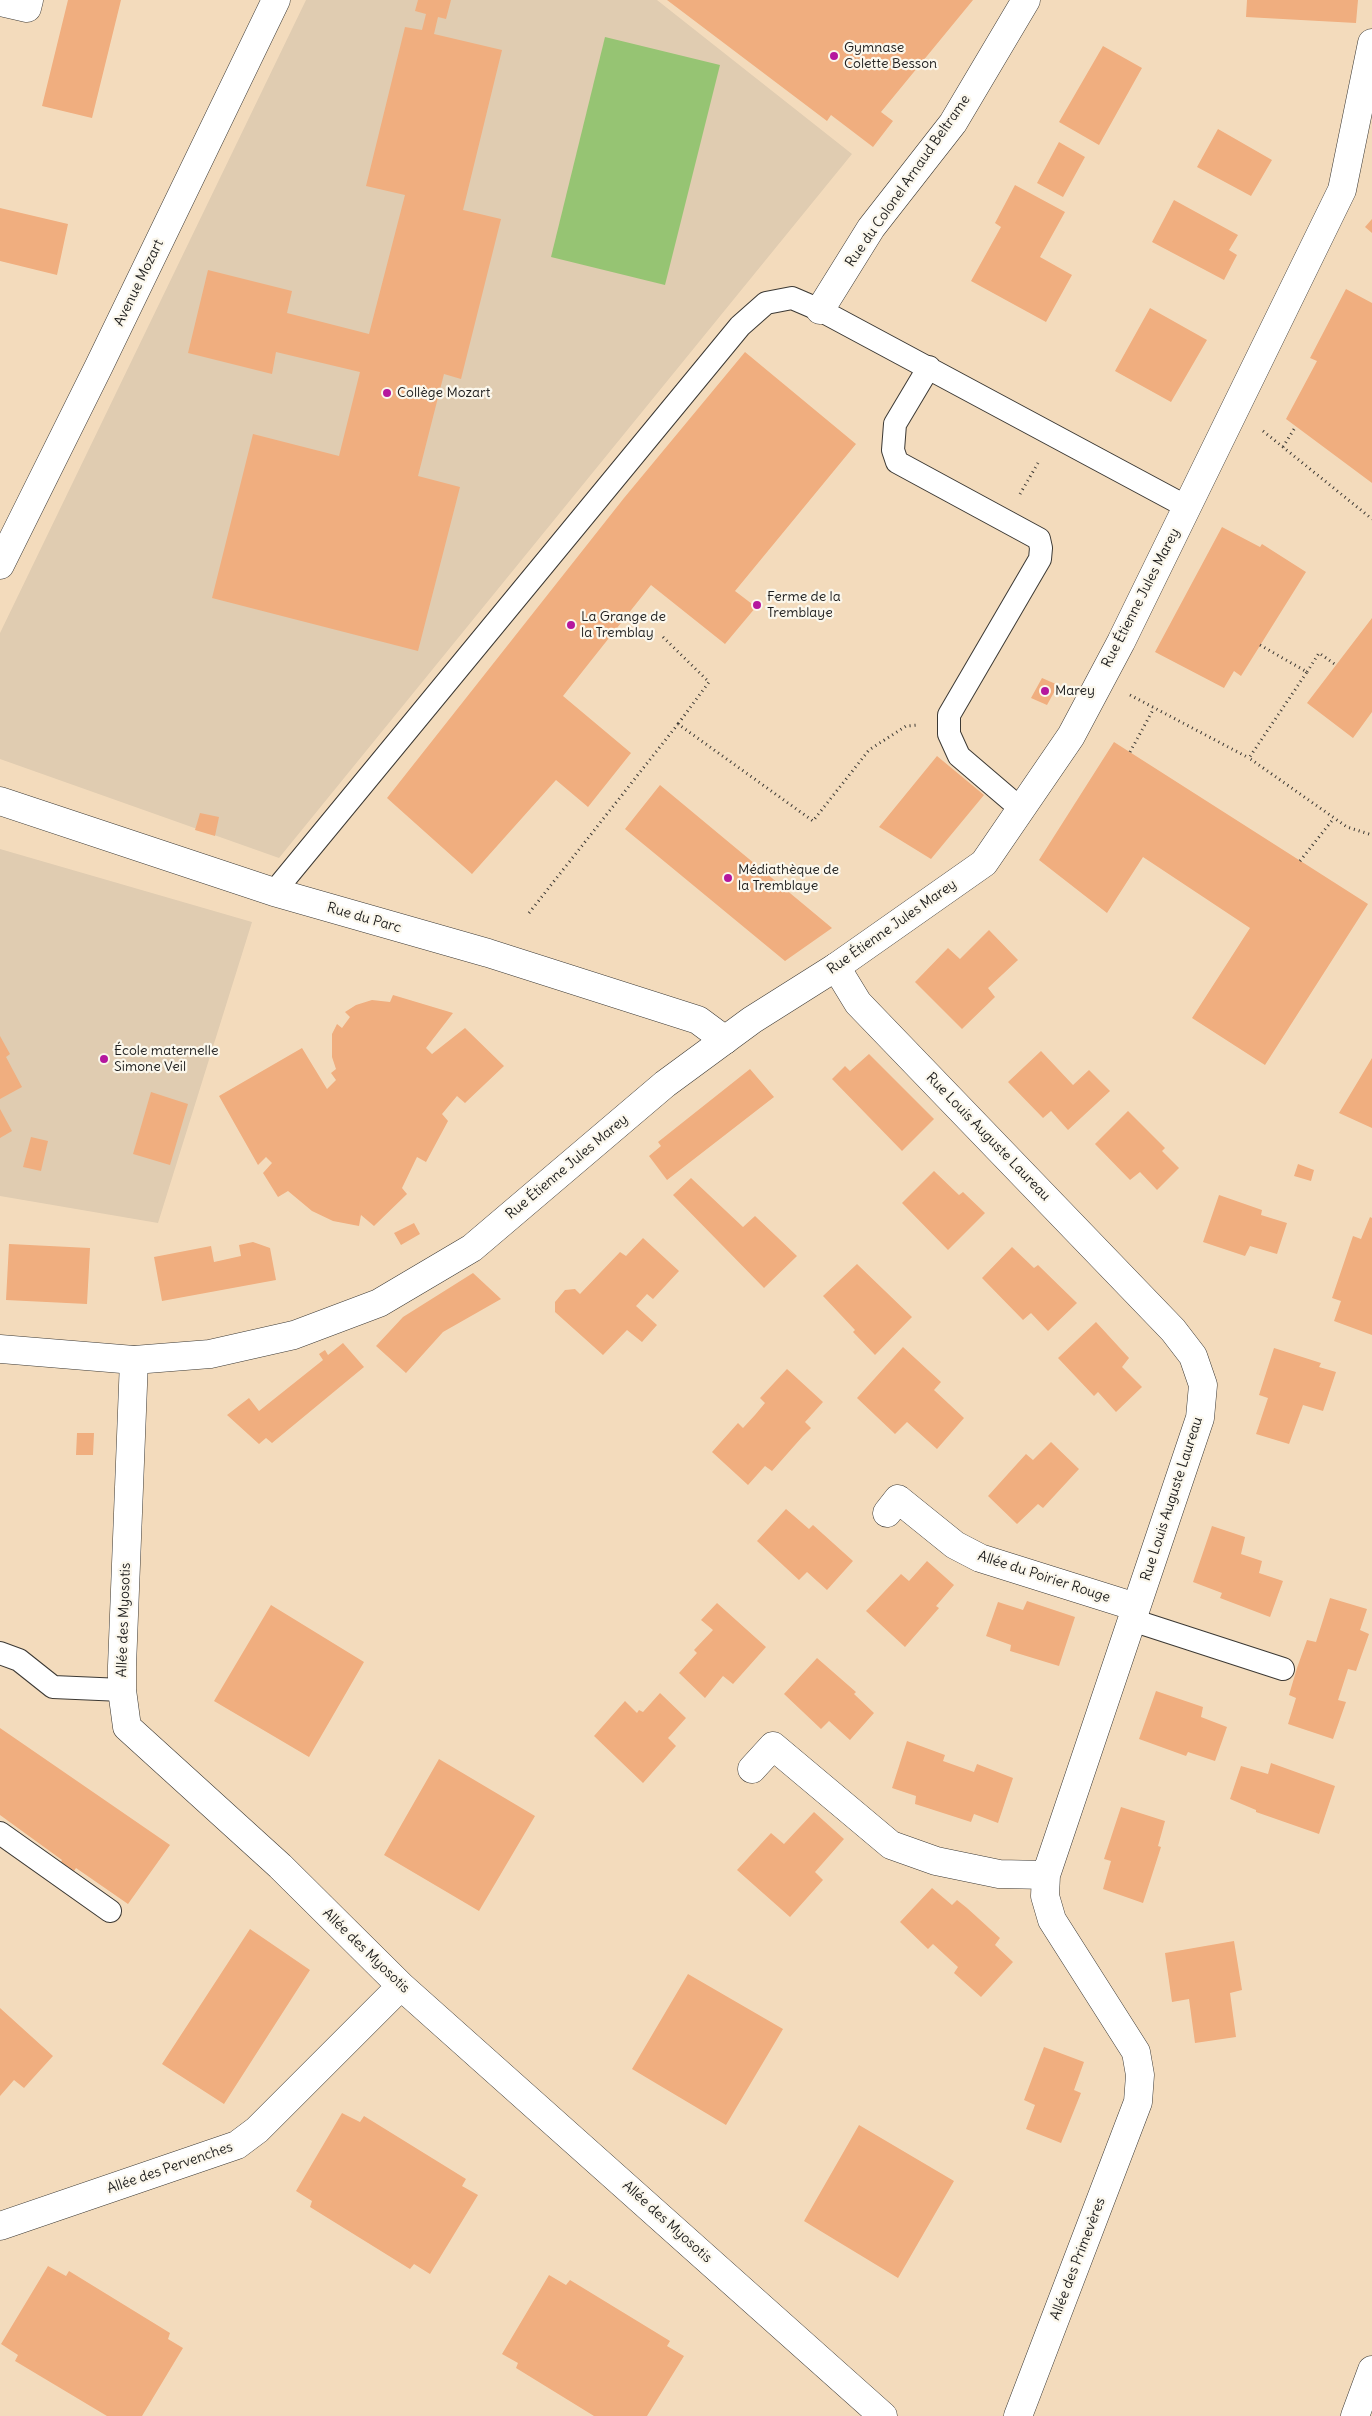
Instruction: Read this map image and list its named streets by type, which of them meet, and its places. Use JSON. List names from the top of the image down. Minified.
{"streets":{"main road":["Rue du Colonel Arnaud Beltrame","Avenue Mozart","Rue Étienne Jules Marey","Rue du Parc","Rue Louis Auguste Laureau","Allée du Poirier Rouge","Allée des Myosotis","Allée des Pervenches","Allée des Primevères"]},"crossings":[["Rue Étienne Jules Marey","Rue du Parc"],["Rue Étienne Jules Marey","Rue Louis Auguste Laureau"],["Rue Étienne Jules Marey","Allée des Myosotis"],["Rue Louis Auguste Laureau","Allée du Poirier Rouge"],["Rue Louis Auguste Laureau","Allée des Primevères"],["Allée des Myosotis","Allée des Pervenches"]],"places":["Gymnase Colette Besson","Collège Mozart","Ferme de la Tremblaye","La Grange de la Tremblay","Marey","Médiathèque de la Tremblaye","École maternelle Simone Veil"]}
